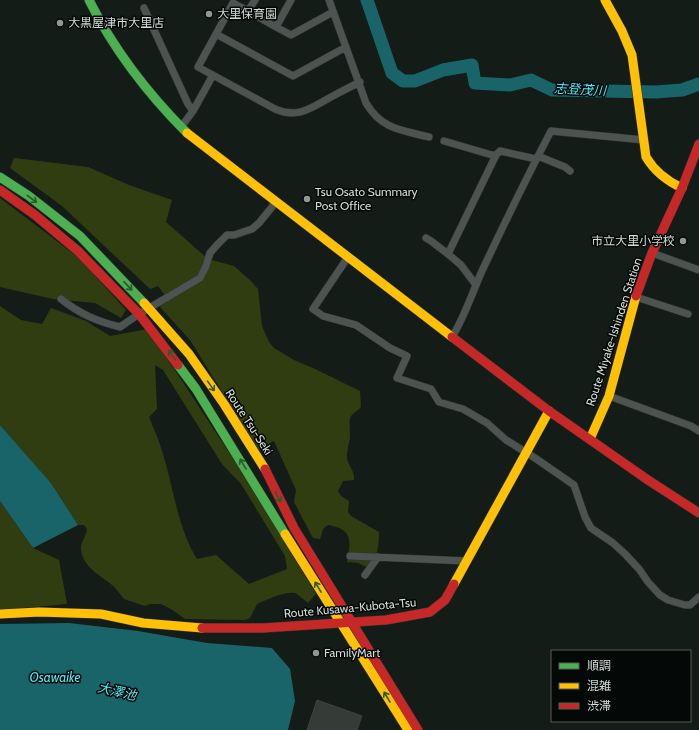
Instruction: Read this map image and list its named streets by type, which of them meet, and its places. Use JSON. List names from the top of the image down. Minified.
{"streets":{"main road":["Route Miyake-Ishinden Station","Route Tsu-Seki","Route Kusawa-Kubota-Tsu"]},"crossings":[["Route Tsu-Seki","Route Kusawa-Kubota-Tsu"]],"water":["志登茂川","Osawaike","大澤池"],"places":["大里保育園","大黒屋津市大里店","Tsu Osato Summary Post Office","市立大里小学校","FamilyMart"],"legend":["順調","混雑","渋滞"]}
